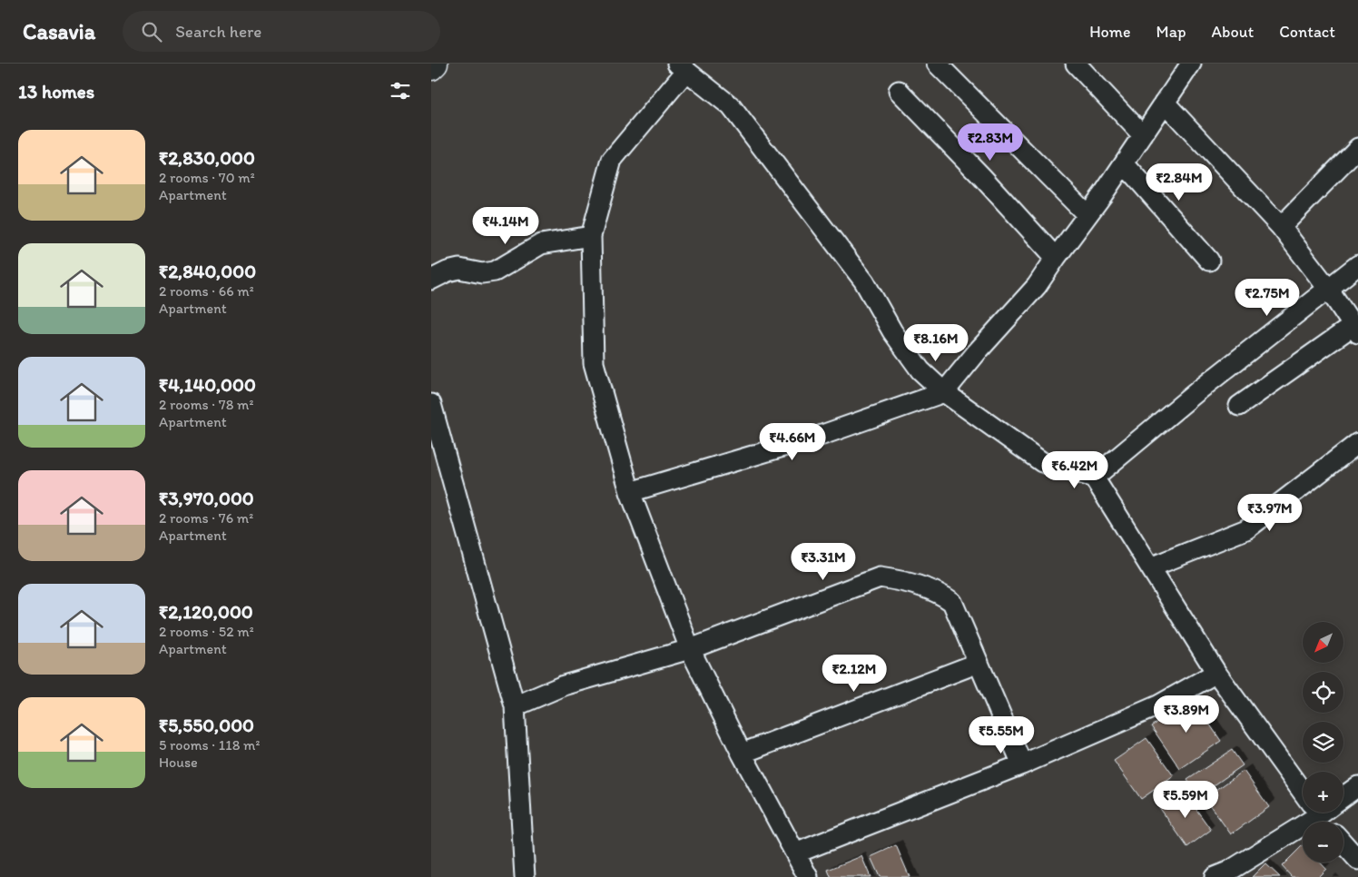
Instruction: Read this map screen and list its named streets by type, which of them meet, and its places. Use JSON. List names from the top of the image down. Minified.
{"north":"bottom left","page":{"header":"Casavia","search":"Search here","nav":["Home","Map","About","Contact"],"heading":"13 homes","list":[{"name":"₹2,830,000","note":"2 rooms · 70 m² · Apartment"},{"name":"₹2,840,000","note":"2 rooms · 66 m² · Apartment"},{"name":"₹4,140,000","note":"2 rooms · 78 m² · Apartment"},{"name":"₹3,970,000","note":"2 rooms · 76 m² · Apartment"},{"name":"₹2,120,000","note":"2 rooms · 52 m² · Apartment"},{"name":"₹5,550,000","note":"5 rooms · 118 m² · House"}],"price":["₹2.83M","₹2.84M","₹4.14M","₹2.75M","₹8.16M","₹4.66M","₹6.42M","₹3.97M","₹3.31M","₹2.12M","₹3.89M","₹5.55M","₹5.59M"],"map_buttons":["+","−"]}}
